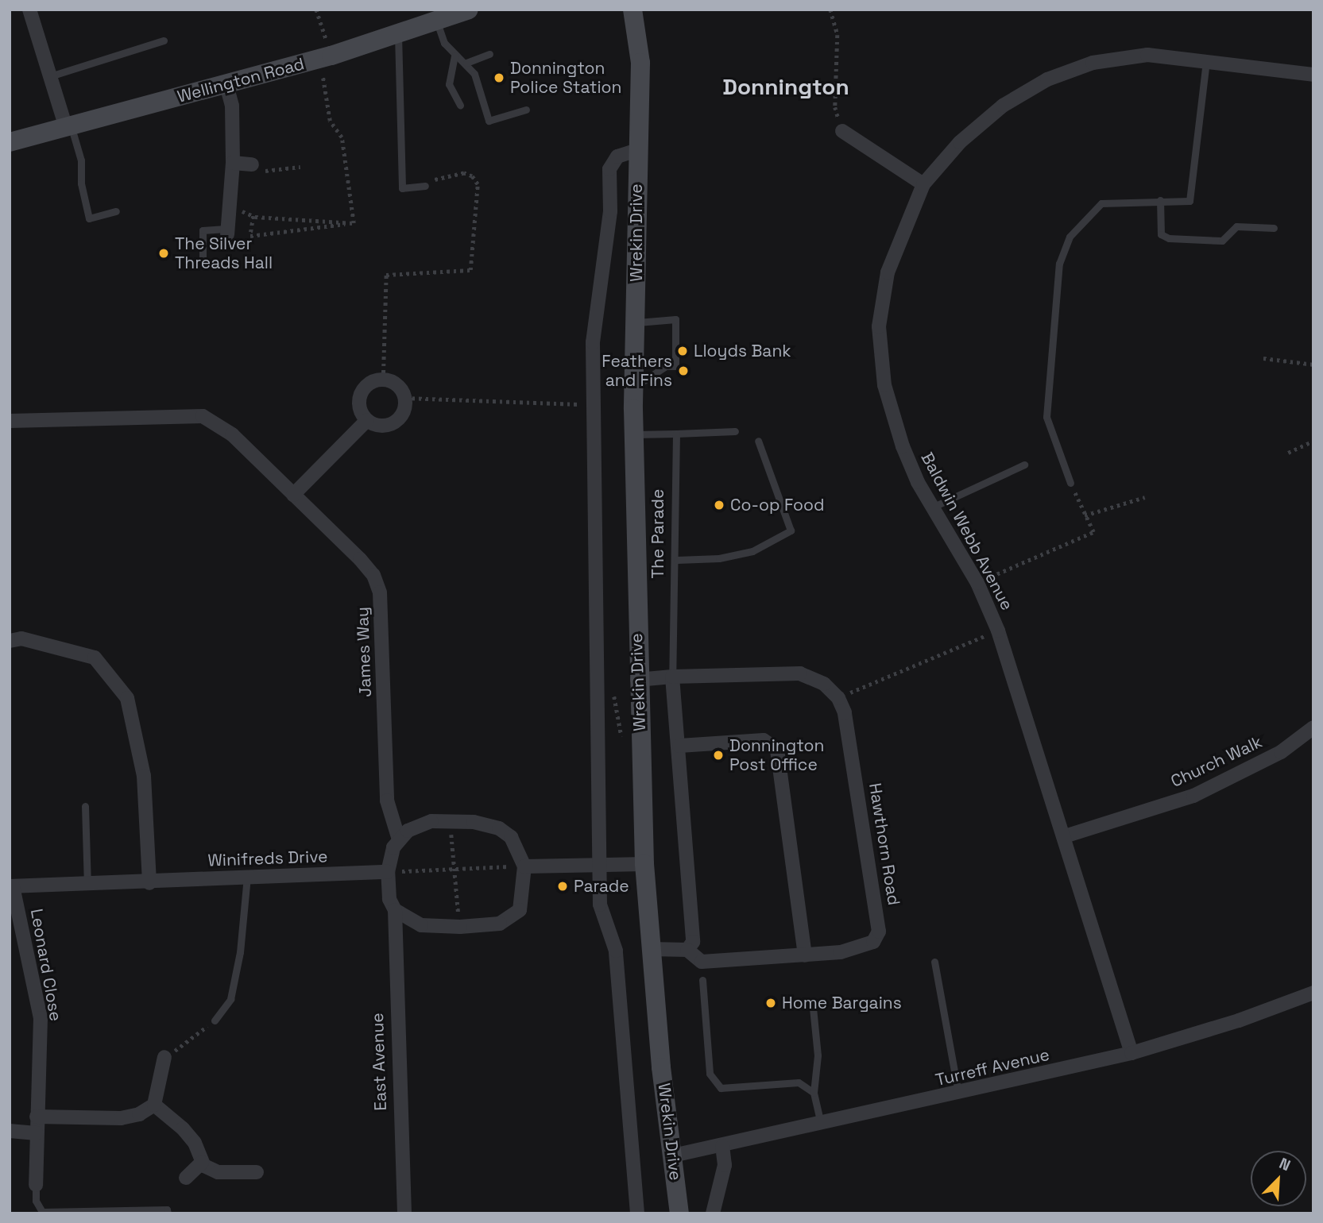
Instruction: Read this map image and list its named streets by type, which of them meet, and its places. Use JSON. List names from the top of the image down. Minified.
{"streets":{"street":["Wellington Road","Wrekin Drive","Baldwin Webb Avenue","The Parade","James Way","Church Walk","Hawthorn Road","Winifreds Drive","Leonard Close","East Avenue","Turreff Avenue"]},"crossings":[["Wrekin Drive","Hawthorn Road"],["Wrekin Drive","Turreff Avenue"],["Baldwin Webb Avenue","Church Walk"],["Baldwin Webb Avenue","Turreff Avenue"],["The Parade","Hawthorn Road"],["Winifreds Drive","Leonard Close"]],"districts":["Donnington"],"places":["Donnington Police Station","The Silver Threads Hall","Lloyds Bank","Feathers and Fins","Co-op Food","Donnington Post Office","Parade","Home Bargains"],"north":"top right"}
